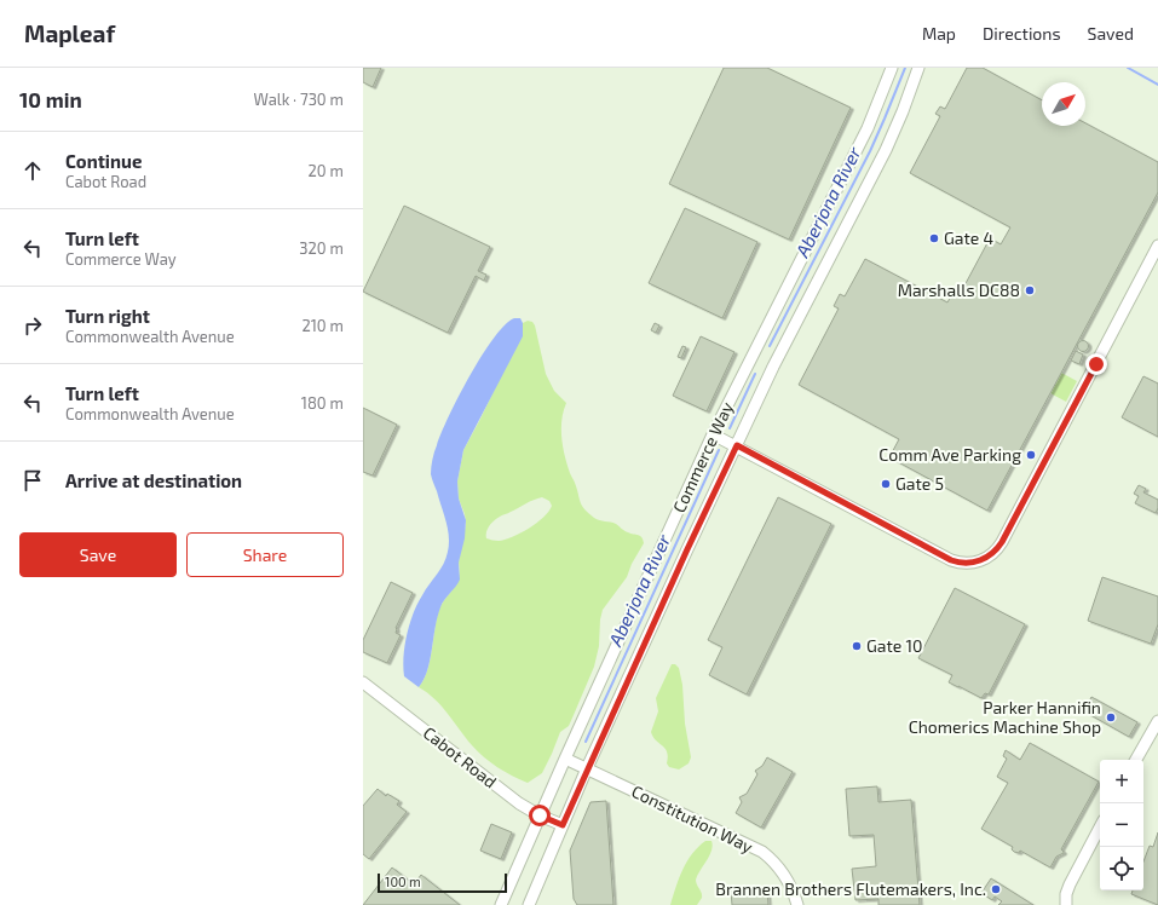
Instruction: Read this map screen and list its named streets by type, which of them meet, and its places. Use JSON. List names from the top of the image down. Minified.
{"streets":{"street":["Commerce Way","Cabot Road","Constitution Way"]},"crossings":[["Commerce Way","Cabot Road"],["Commerce Way","Constitution Way"]],"water":["Aberjona River"],"places":["Gate 4","Marshalls DC88","Comm Ave Parking","Gate 5","Gate 10","Parker Hannifin Chomerics Machine Shop","Brannen Brothers Flutemakers, Inc."],"scale_bar":"100 m","north":"top right","page":{"header":"Mapleaf","nav":["Map","Directions","Saved"],"heading":["10 min","Walk · 730 m"],"list":[["Continue","Cabot Road","20 m"],["Turn left","Commerce Way","320 m"],["Turn right","Commonwealth Avenue","210 m"],["Turn left","Commonwealth Avenue","180 m"],"Arrive at destination"],"buttons":["Save","Share"],"map_buttons":["+","−"],"scale":"100 m"}}
